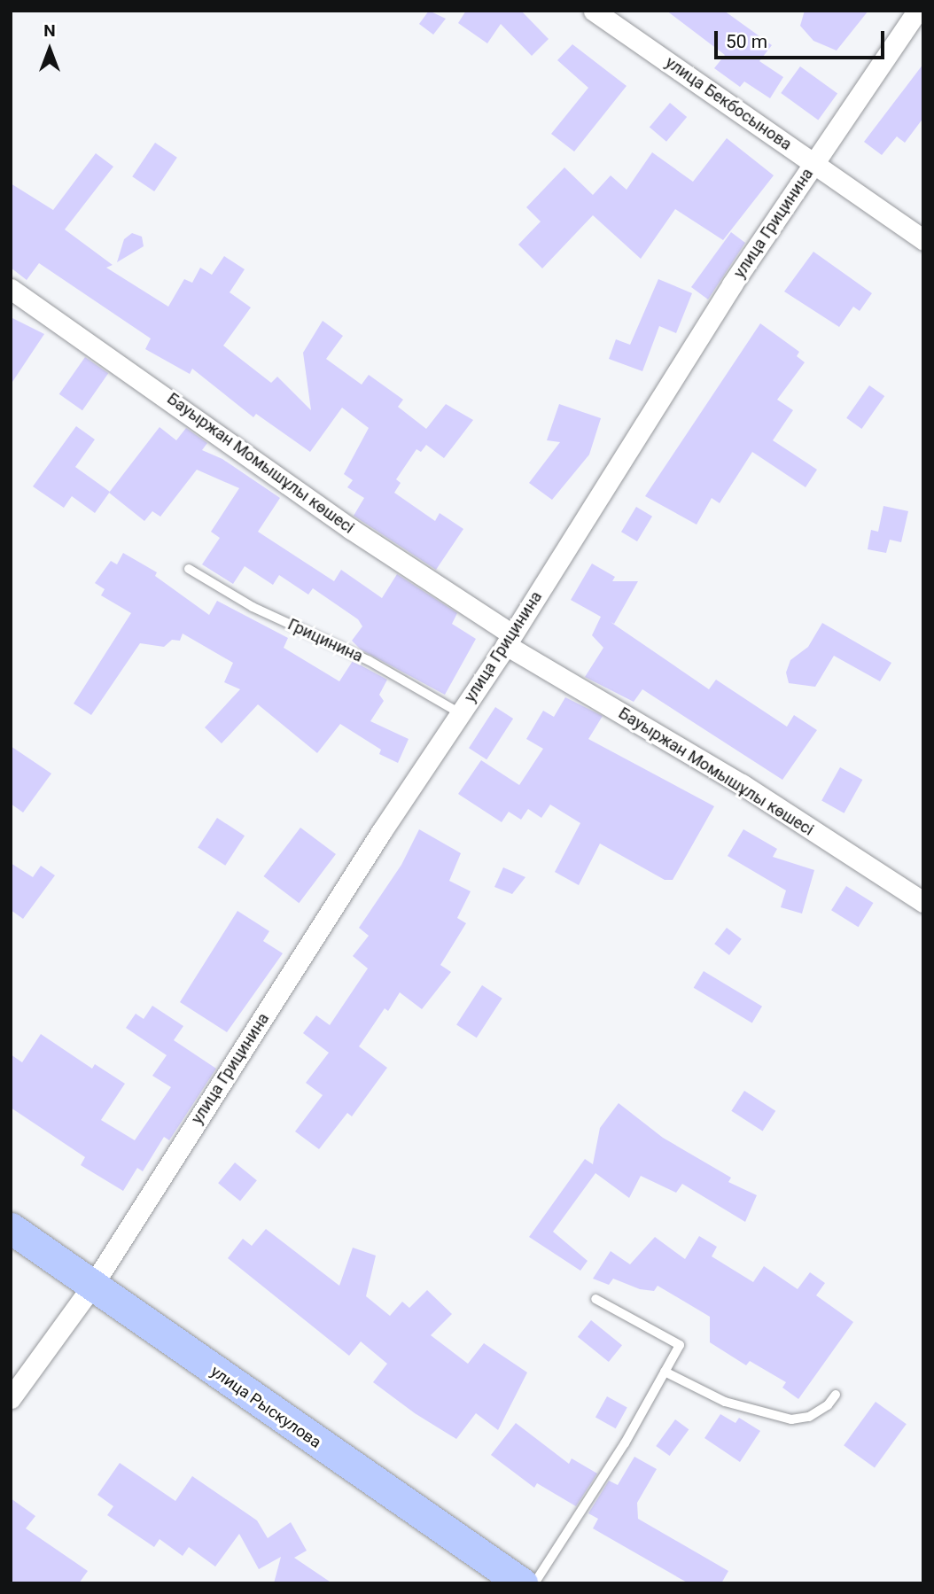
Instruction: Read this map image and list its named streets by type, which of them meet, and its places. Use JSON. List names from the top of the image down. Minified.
{"streets":{"main road":["улица Рыскулова"],"street":["улица Бекбосынова","улица Грицинина","Бауыржан Момышұлы көшесі"],"lane":["Грицинина"]},"crossings":[["улица Бекбосынова","улица Грицинина"],["улица Грицинина","Бауыржан Момышұлы көшесі"],["улица Грицинина","Грицинина"],["улица Грицинина","улица Рыскулова"]],"scale_bar":"50 m","north":"top"}
